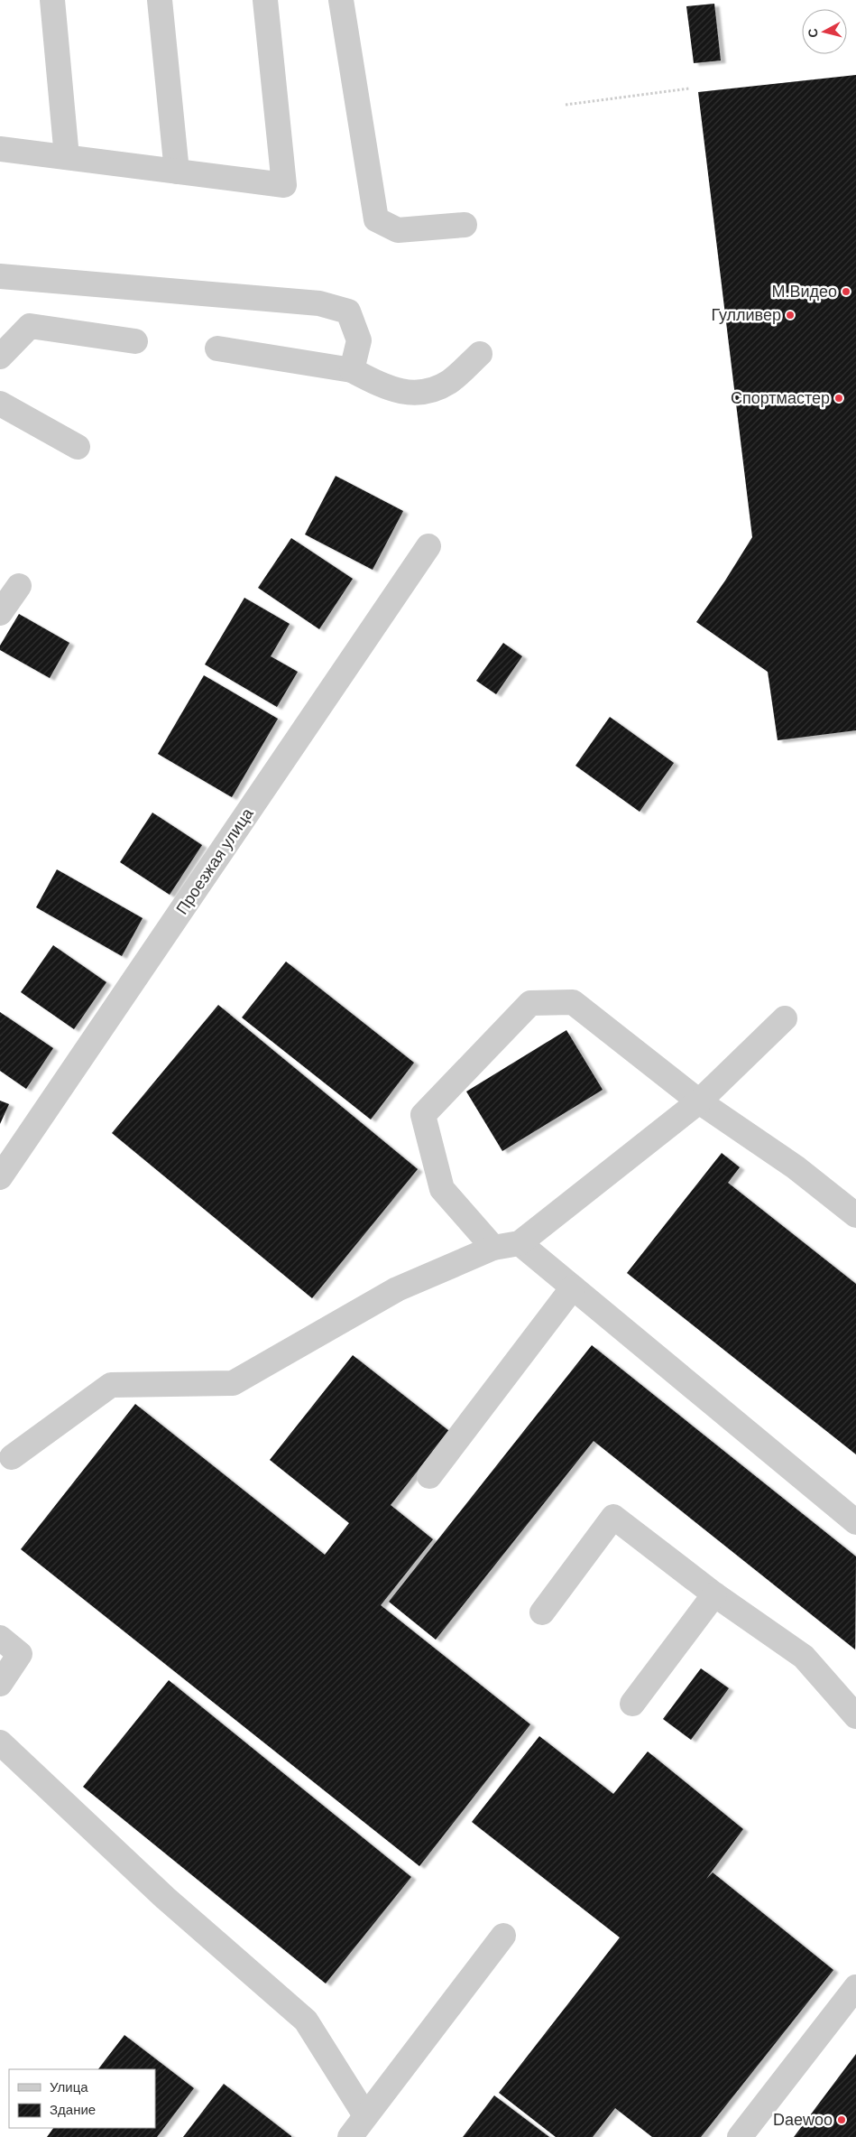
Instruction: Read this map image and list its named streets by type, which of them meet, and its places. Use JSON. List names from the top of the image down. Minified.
{"streets":{"street":["Проезжая улица"]},"places":["М.Видео","Гулливер","Спортмастер","Daewoo"],"legend":["Улица","Здание"],"north":"left"}
